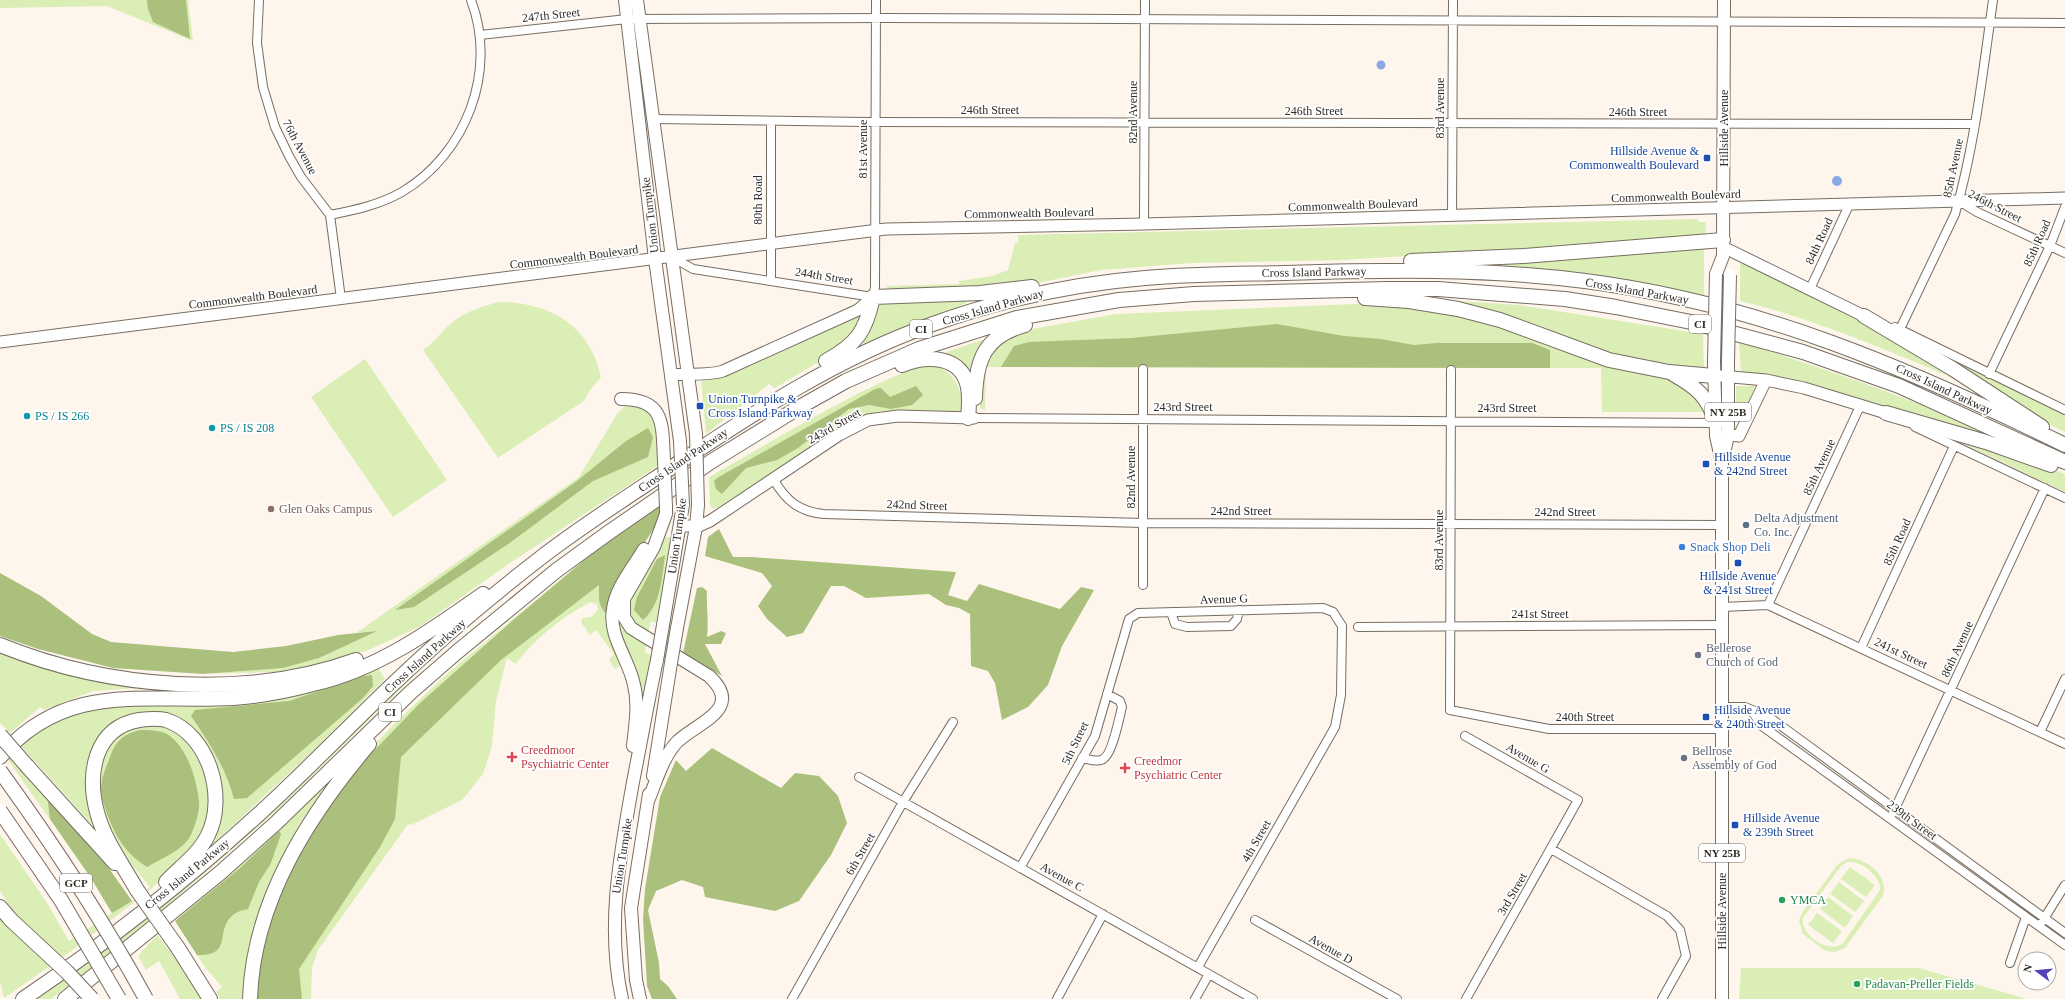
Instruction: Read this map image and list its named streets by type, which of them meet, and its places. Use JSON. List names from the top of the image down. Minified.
{"streets":{"highway":["Cross Island Parkway","CI","GCP"],"main road":["Hillside Avenue","Union Turnpike","NY 25B"],"street":["247th Street","83rd Avenue","246th Street","82nd Avenue","76th Avenue","81st Avenue","85th Avenue","Commonwealth Boulevard","80th Road","84th Road","85th Road","244th Street","243rd Street","242nd Street","Avenue G","241st Street","86th Avenue","240th Street","5th Street","239th Street","4th Street","6th Street","Avenue C","3rd Street","Avenue D"]},"crossings":[["247th Street","83rd Avenue"],["247th Street","82nd Avenue"],["247th Street","Hillside Avenue"],["247th Street","81st Avenue"],["247th Street","85th Avenue"],["247th Street","Union Turnpike"],["83rd Avenue","246th Street"],["83rd Avenue","Commonwealth Boulevard"],["83rd Avenue","243rd Street"],["83rd Avenue","242nd Street"],["83rd Avenue","241st Street"],["83rd Avenue","240th Street"],["246th Street","82nd Avenue"],["246th Street","Hillside Avenue"],["246th Street","81st Avenue"],["246th Street","85th Avenue"],["246th Street","Commonwealth Boulevard"],["246th Street","80th Road"],["246th Street","Union Turnpike"],["246th Street","85th Road"],["82nd Avenue","Commonwealth Boulevard"],["82nd Avenue","243rd Street"],["82nd Avenue","242nd Street"],["Hillside Avenue","Commonwealth Boulevard"],["Hillside Avenue","243rd Street"],["Hillside Avenue","242nd Street"],["Hillside Avenue","241st Street"],["Hillside Avenue","240th Street"],["Hillside Avenue","239th Street"],["76th Avenue","Commonwealth Boulevard"],["81st Avenue","Commonwealth Boulevard"],["81st Avenue","244th Street"],["85th Avenue","Commonwealth Boulevard"],["85th Avenue","241st Street"],["Commonwealth Boulevard","80th Road"],["Commonwealth Boulevard","Union Turnpike"],["Commonwealth Boulevard","84th Road"],["Commonwealth Boulevard","244th Street"],["80th Road","244th Street"],["Union Turnpike","244th Street"],["Union Turnpike","243rd Street"],["85th Road","241st Street"],["243rd Street","242nd Street"],["Avenue G","5th Street"],["Avenue G","4th Street"],["Avenue G","3rd Street"],["241st Street","86th Avenue"],["86th Avenue","239th Street"],["5th Street","Avenue C"],["4th Street","Avenue C"],["6th Street","Avenue C"]],"places":{"transit":["Hillside Avenue & Commonwealth Boulevard","Union Turnpike & Cross Island Parkway","Hillside Avenue & 242nd Street","Hillside Avenue & 241st Street","Hillside Avenue & 240th Street","Hillside Avenue & 239th Street"],"other":["PS / IS 266","PS / IS 208","Glen Oaks Campus","Delta Adjustment Co. Inc.","Snack Shop Deli","Bellerose Church of God","Bellrose Assembly of God","YMCA","Padavan-Preller Fields"],"health":["Creedmoor Psychiatric Center","Creedmor Psychiatric Center"]},"north":"left"}
